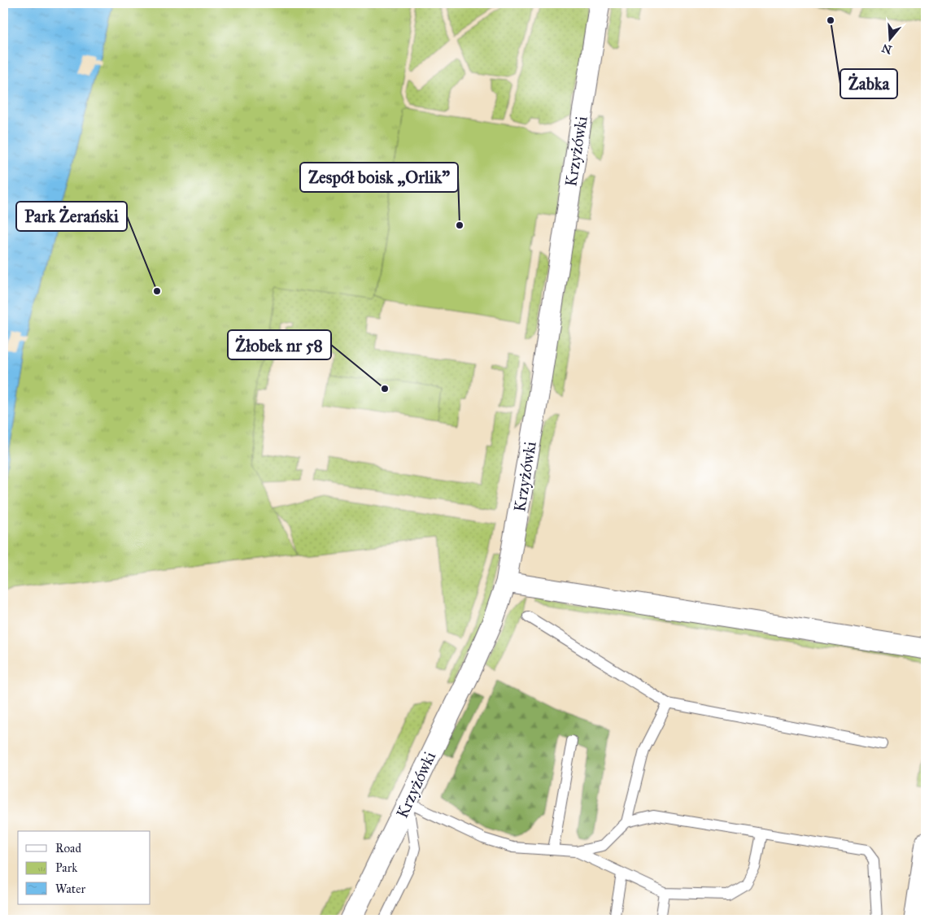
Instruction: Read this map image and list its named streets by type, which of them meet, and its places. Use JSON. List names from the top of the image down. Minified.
{"streets":{"street":["Krzyżówki"]},"places":["Żabka","Zespół boisk „Orlik”","Park Żerański","Żłobek nr 58"],"legend":["Road","Park","Water"],"north":"bottom"}
